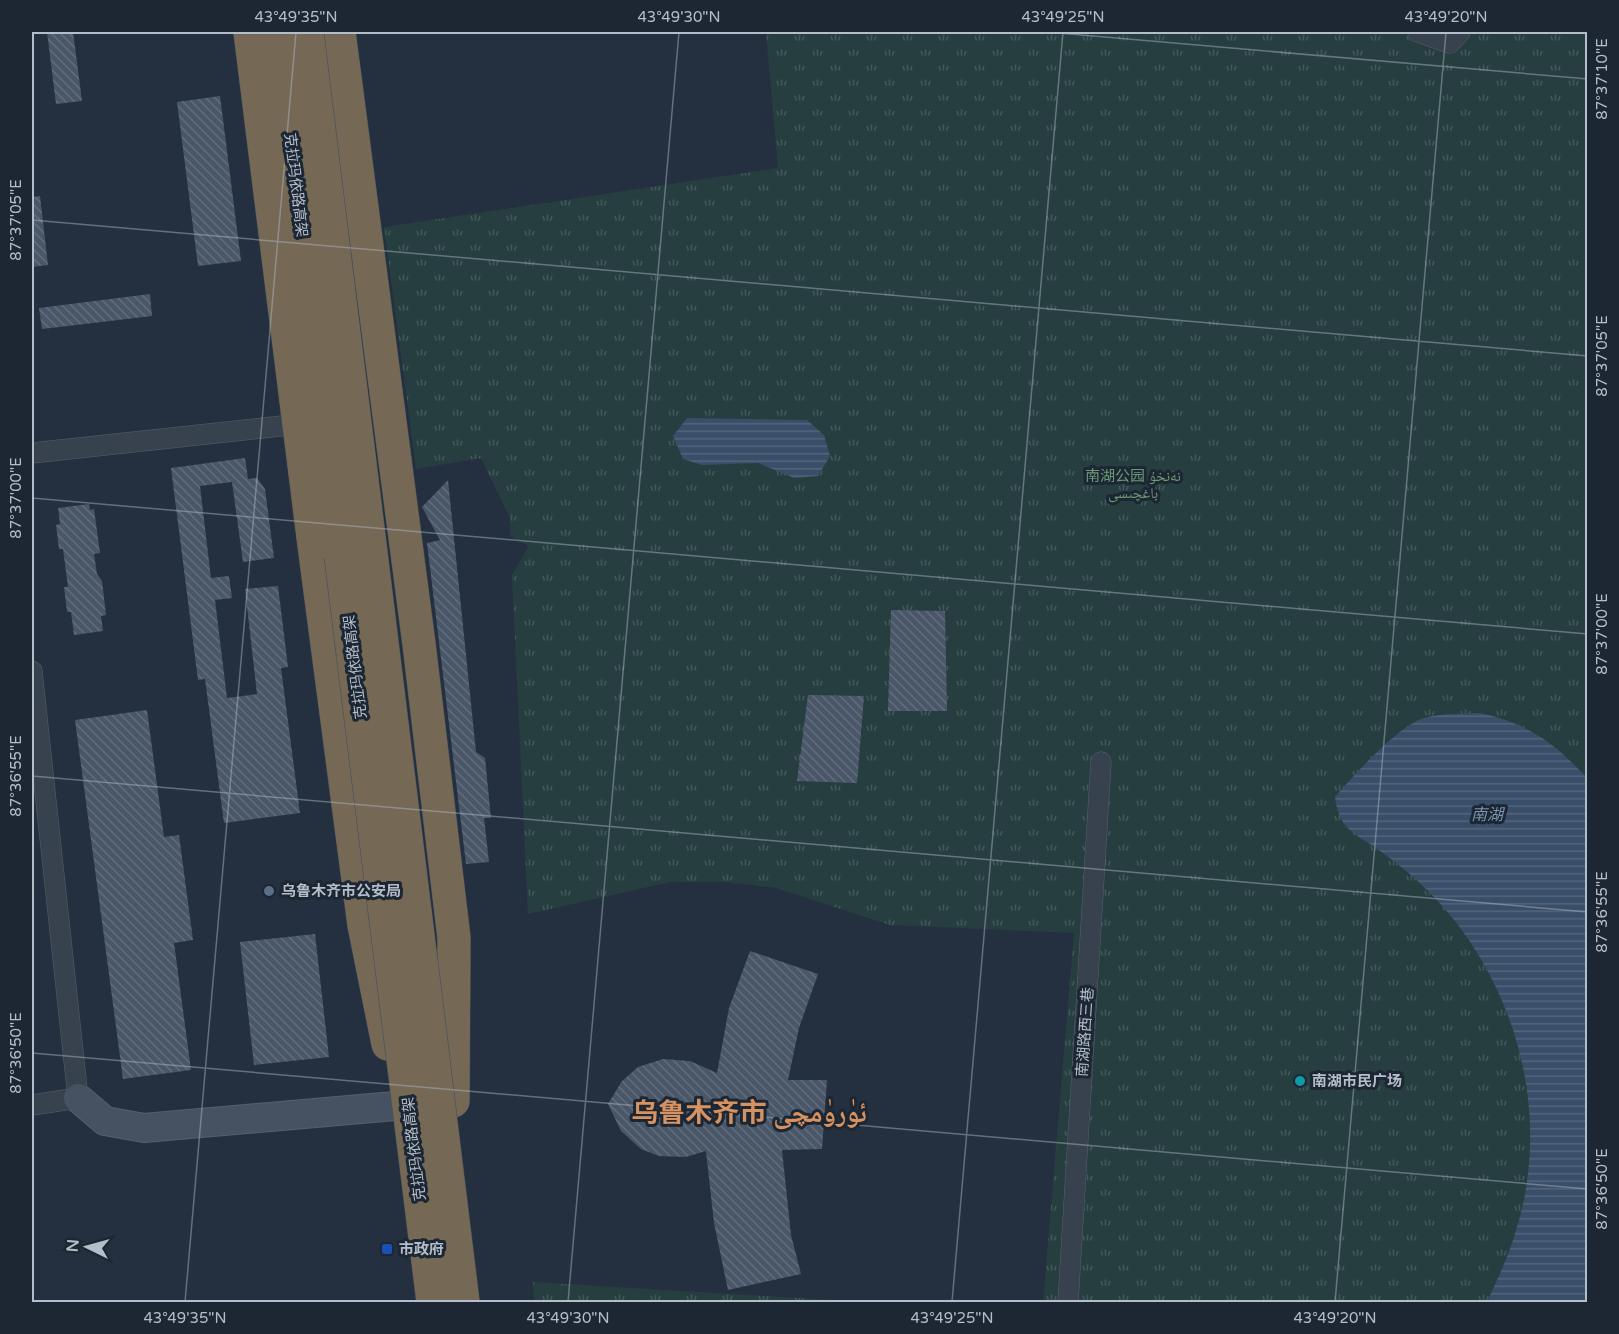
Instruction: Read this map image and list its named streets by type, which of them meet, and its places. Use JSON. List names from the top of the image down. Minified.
{"streets":{"highway":["克拉玛依路高架"],"street":["南湖路西三巷"]},"districts":["乌鲁木齐市 ئۈرۈمچى"],"water":["南湖"],"parks":["南湖公园 نەنخۇ باغچىسى"],"places":{"other":["乌鲁木齐市公安局","南湖市民广场"],"transit":["市政府"]},"north":"left","coordinates":["43°49'35\"N","43°49'30\"N","43°49'25\"N","43°49'20\"N","87°37'10\"E","87°37'05\"E","87°37'00\"E","87°36'55\"E","87°36'50\"E"]}
